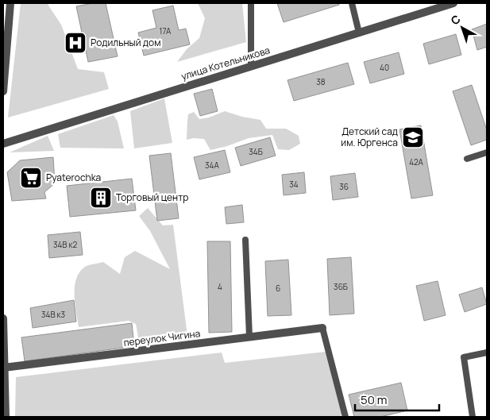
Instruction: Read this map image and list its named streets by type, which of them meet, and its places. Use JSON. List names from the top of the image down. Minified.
{"streets":{"street":["улица Котельникова","переулок Чигина"]},"places":{"hospital":["Родильный дом"],"school or university":["Детский сад им. Юргенса"],"supermarket":["Pyaterochka"],"building":["Торговый центр"]},"house_numbers":["17А","40","38","34Б","42А","34А","34","36","34В к2","4","36Б","6","34В к3"],"scale_bar":"50 m","north":"top left"}
